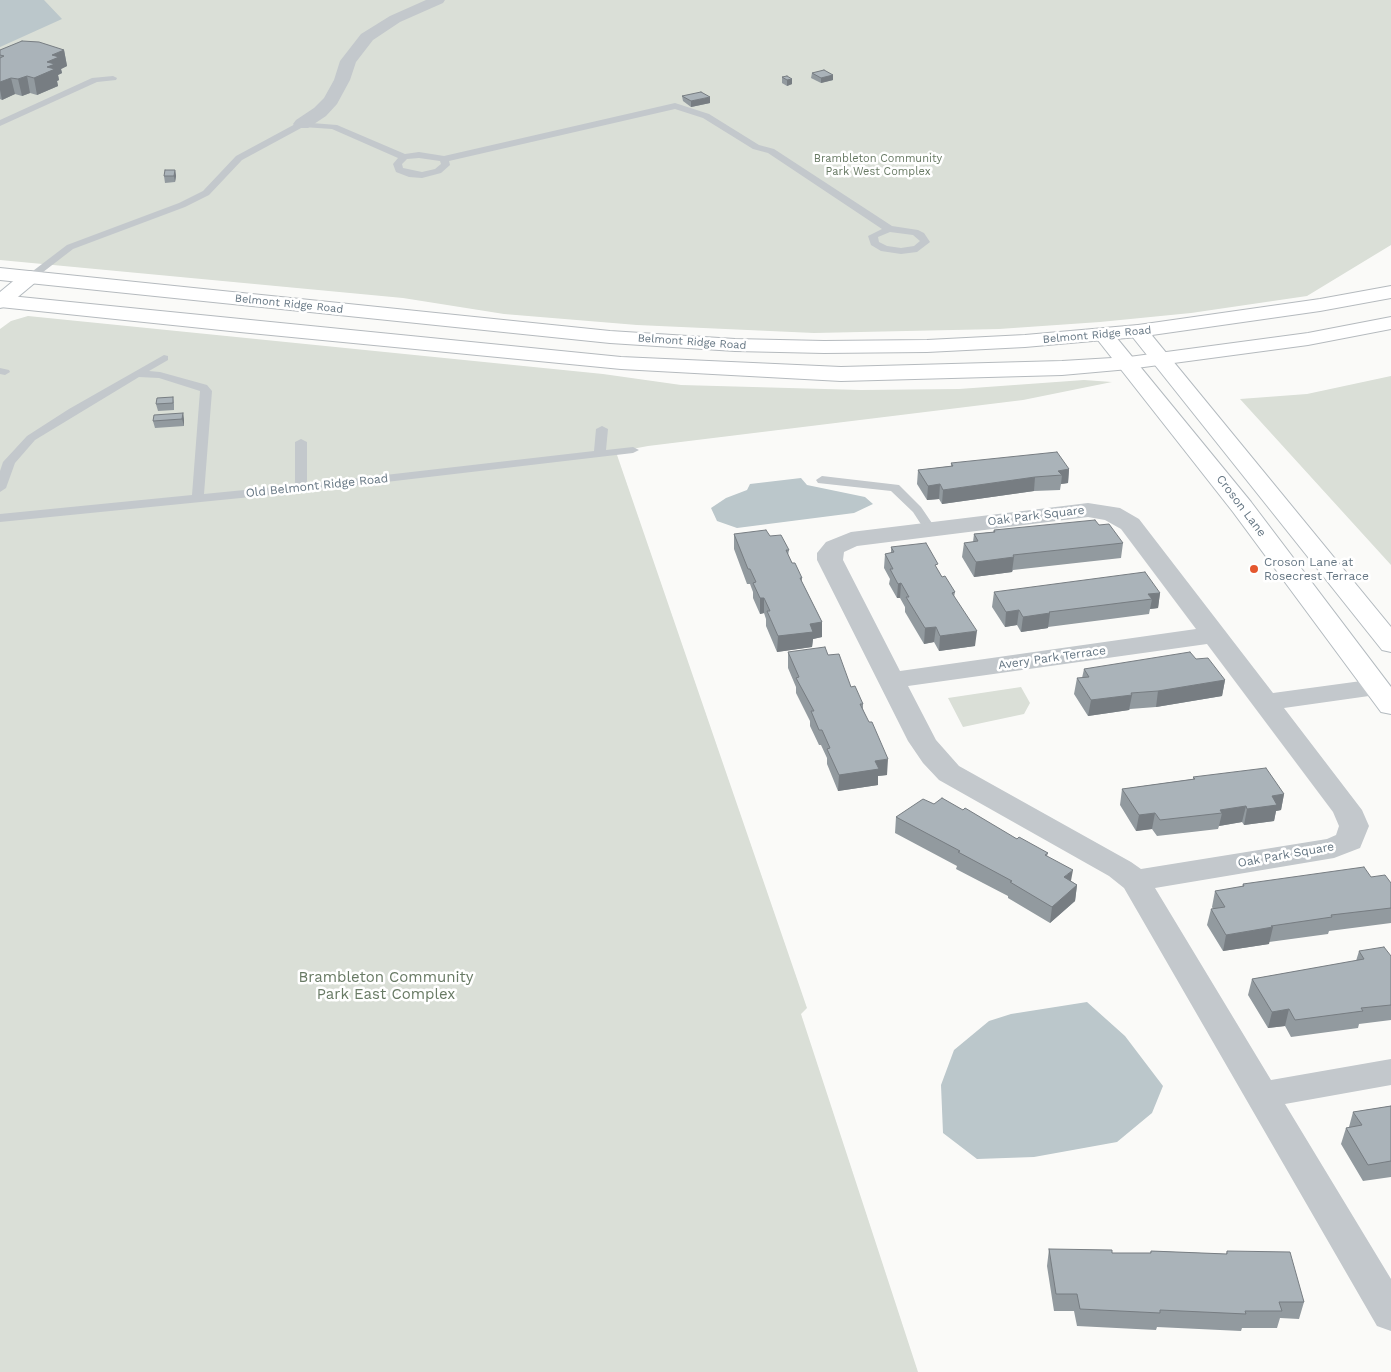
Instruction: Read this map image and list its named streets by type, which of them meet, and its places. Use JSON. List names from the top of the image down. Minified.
{"streets":{"main road":["Belmont Ridge Road","Croson Lane"],"street":["Oak Park Square","Avery Park Terrace"],"lane":["Old Belmont Ridge Road"]},"crossings":[["Belmont Ridge Road","Croson Lane"],["Oak Park Square","Avery Park Terrace"]],"parks":["Brambleton Community Park West Complex","Brambleton Community Park East Complex"],"places":["Croson Lane at Rosecrest Terrace"]}
